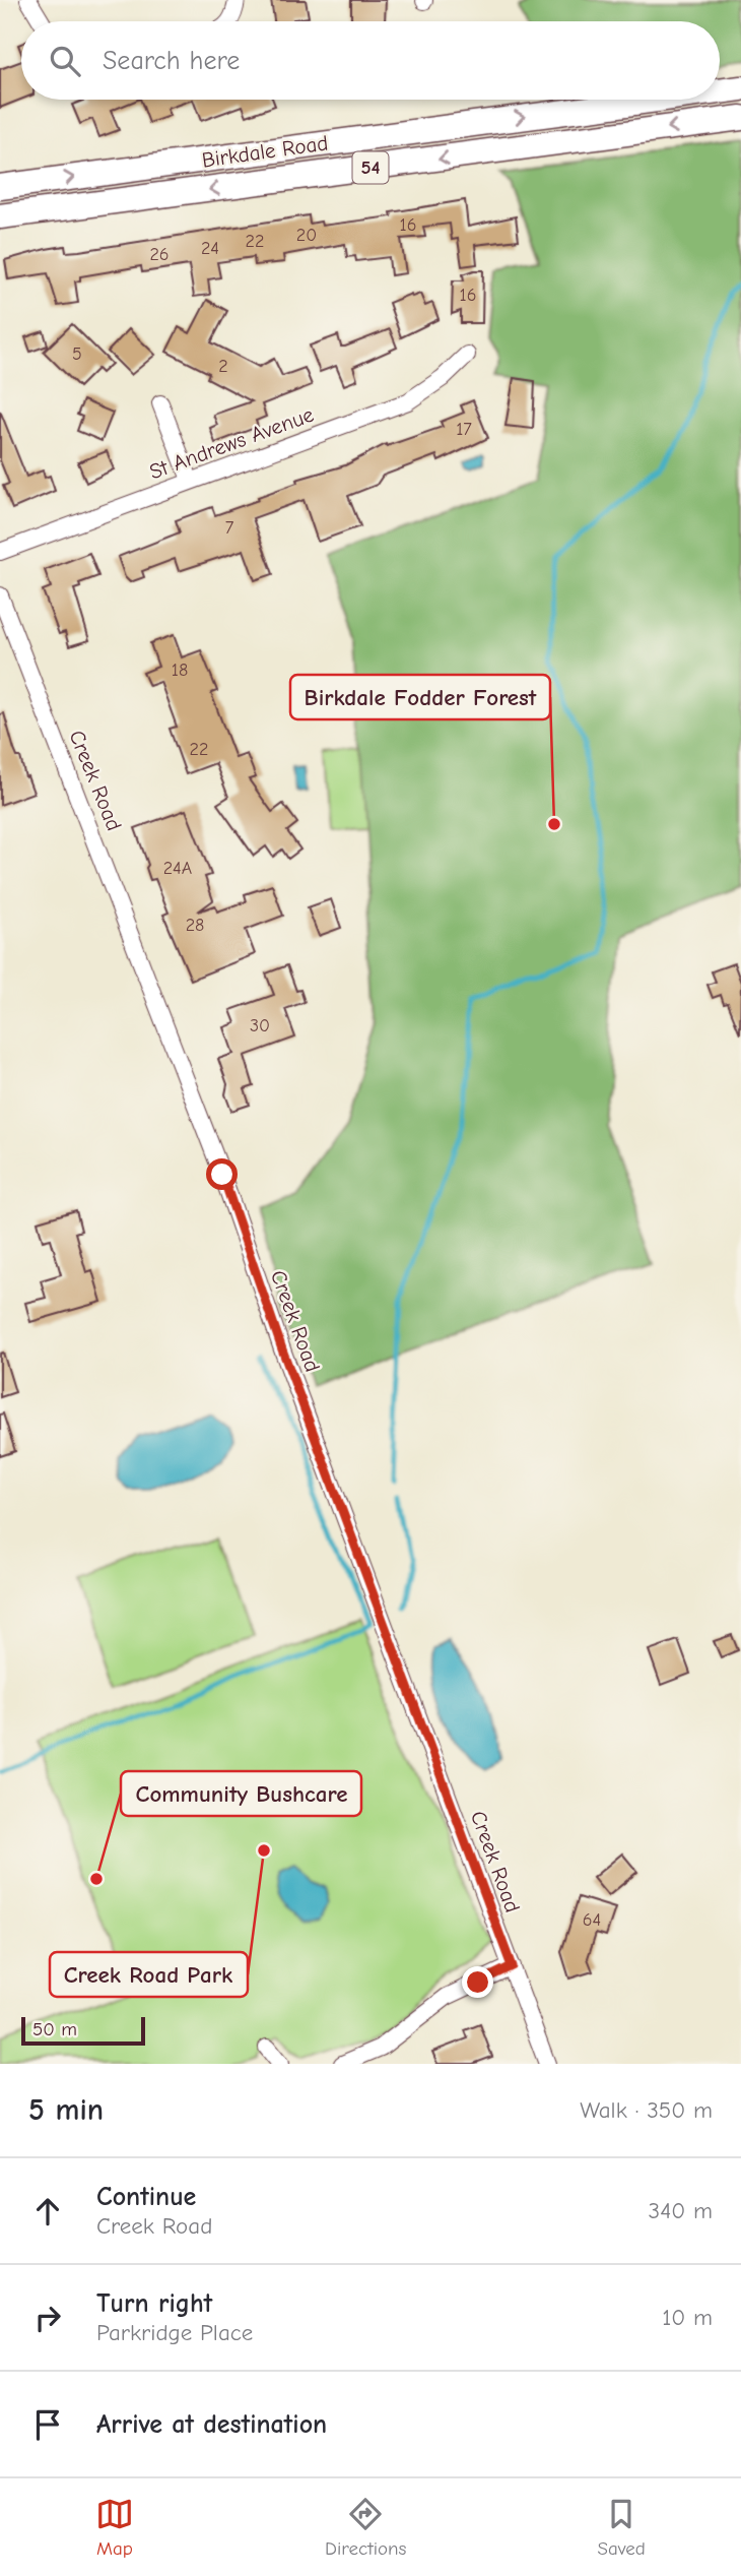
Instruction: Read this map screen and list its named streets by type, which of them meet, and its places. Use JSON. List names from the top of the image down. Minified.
{"streets":{"main road":["Birkdale Road","54"],"street":["St Andrews Avenue","Creek Road"]},"places":["Birkdale Fodder Forest","Creek Road Park","Community Bushcare"],"house_numbers":["16","20","22","24","26","16","5","2","17","7","18","22","24A","28","30","64"],"scale_bar":"50 m","page":{"search":"Search here","scale":"50 m","heading":["5 min","Walk · 350 m"],"list":[["Continue","Creek Road","340 m"],["Turn right","Parkridge Place","10 m"],"Arrive at destination"],"nav":["Map","Directions","Saved"]}}
